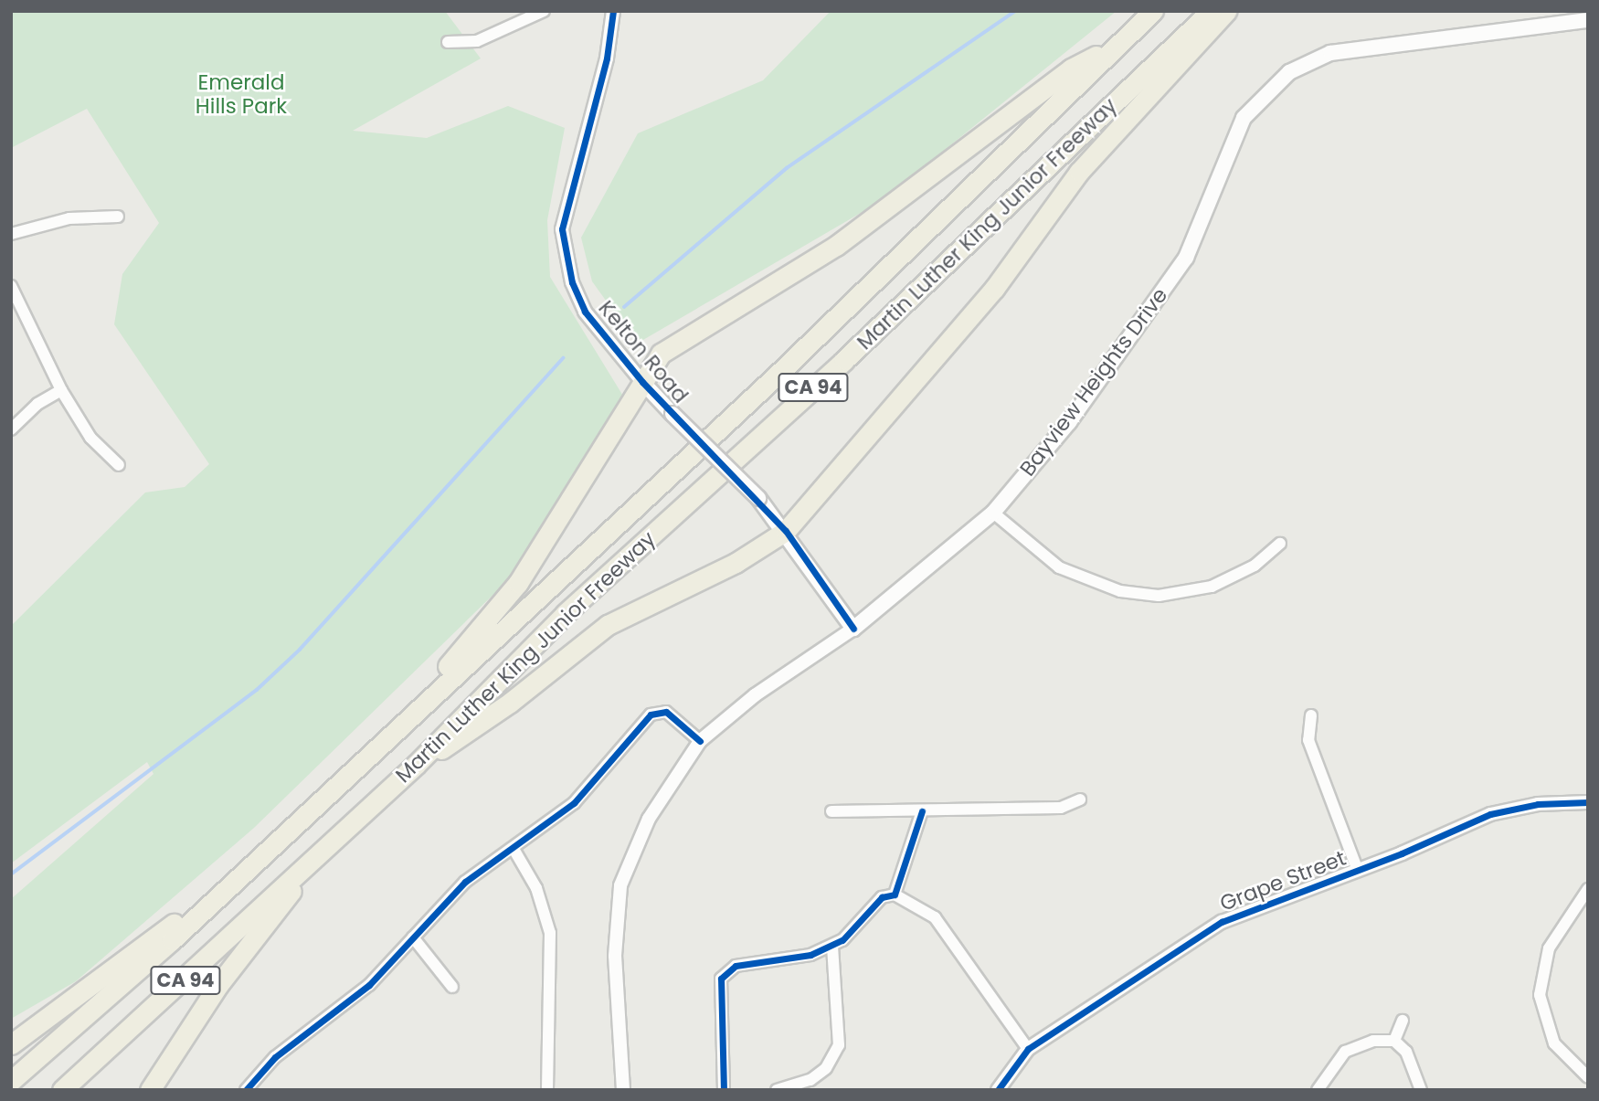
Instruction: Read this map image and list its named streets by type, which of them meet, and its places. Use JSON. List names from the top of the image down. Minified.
{"streets":{"highway":["Martin Luther King Junior Freeway","CA 94"],"main road":["Kelton Road","Bayview Heights Drive"],"street":["Grape Street"]},"crossings":[["Kelton Road","Bayview Heights Drive"]],"parks":["Emerald Hills Park"]}
